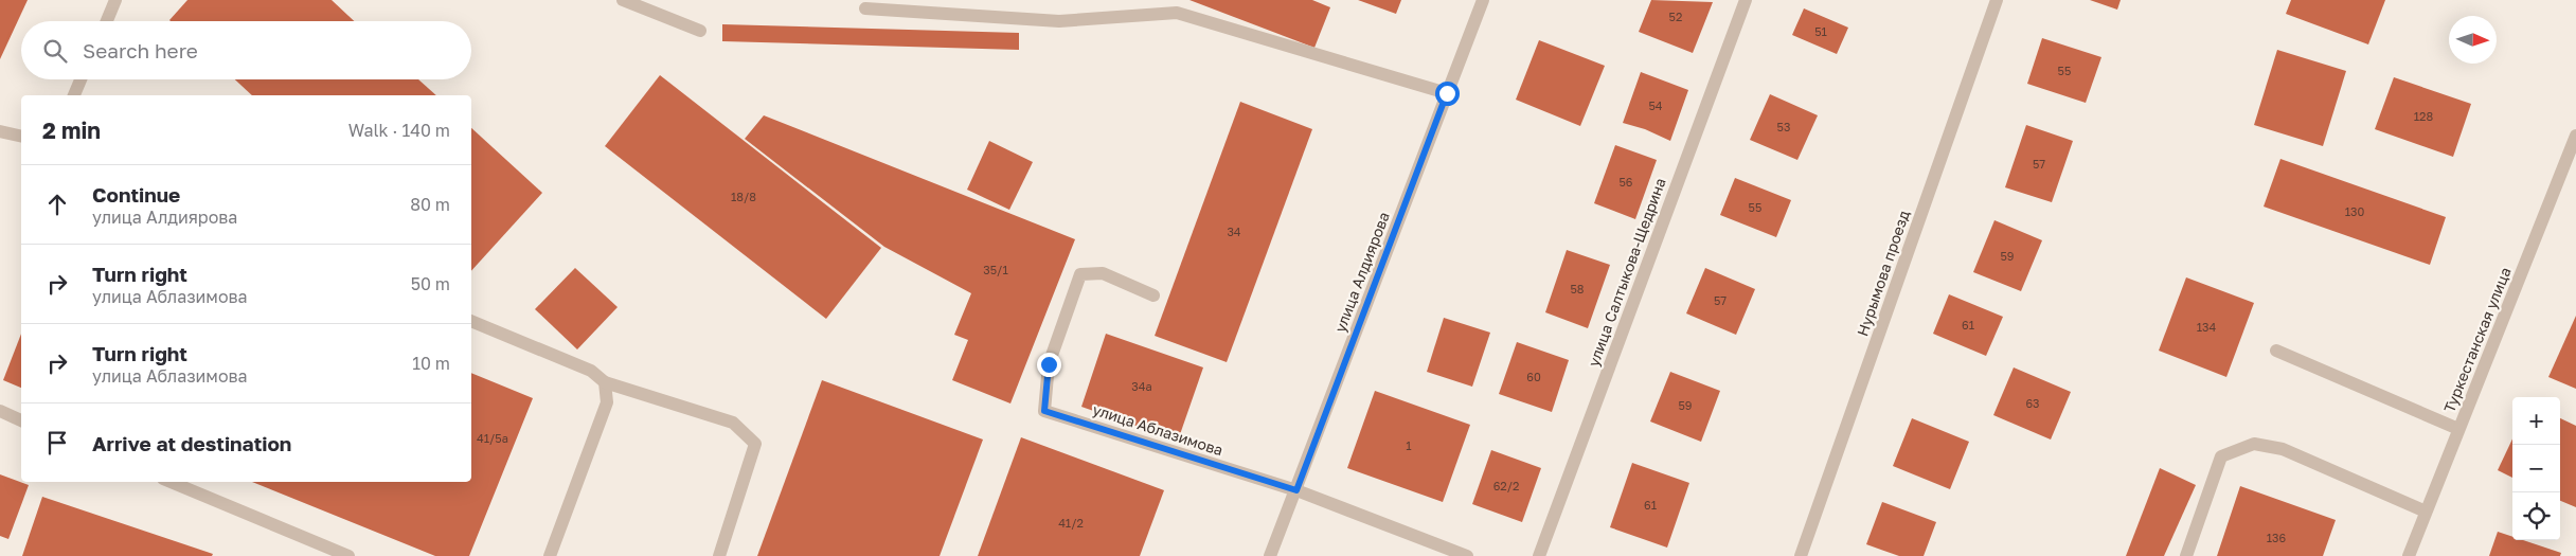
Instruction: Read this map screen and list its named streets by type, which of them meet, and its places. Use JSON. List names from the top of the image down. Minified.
{"streets":{"street":["улица Алдиярова","улица Салтыкова-Щедрина","Нурымова проезд","Туркестанская улица","улица Аблазимова"]},"crossings":[["улица Алдиярова","улица Аблазимова"]],"house_numbers":["52","51","55","54","128","53","57","56","18/8","55","130","34","59","35/1","58","57","61","134","60","34а","63","59","41/5а","1","62/2","61","41/2","136"],"north":"right","page":{"search":"Search here","heading":["2 min","Walk · 140 m"],"list":[["Continue","улица Алдиярова","80 m"],["Turn right","улица Аблазимова","50 m"],["Turn right","улица Аблазимова","10 m"],"Arrive at destination"],"map_buttons":["+","−"]}}
